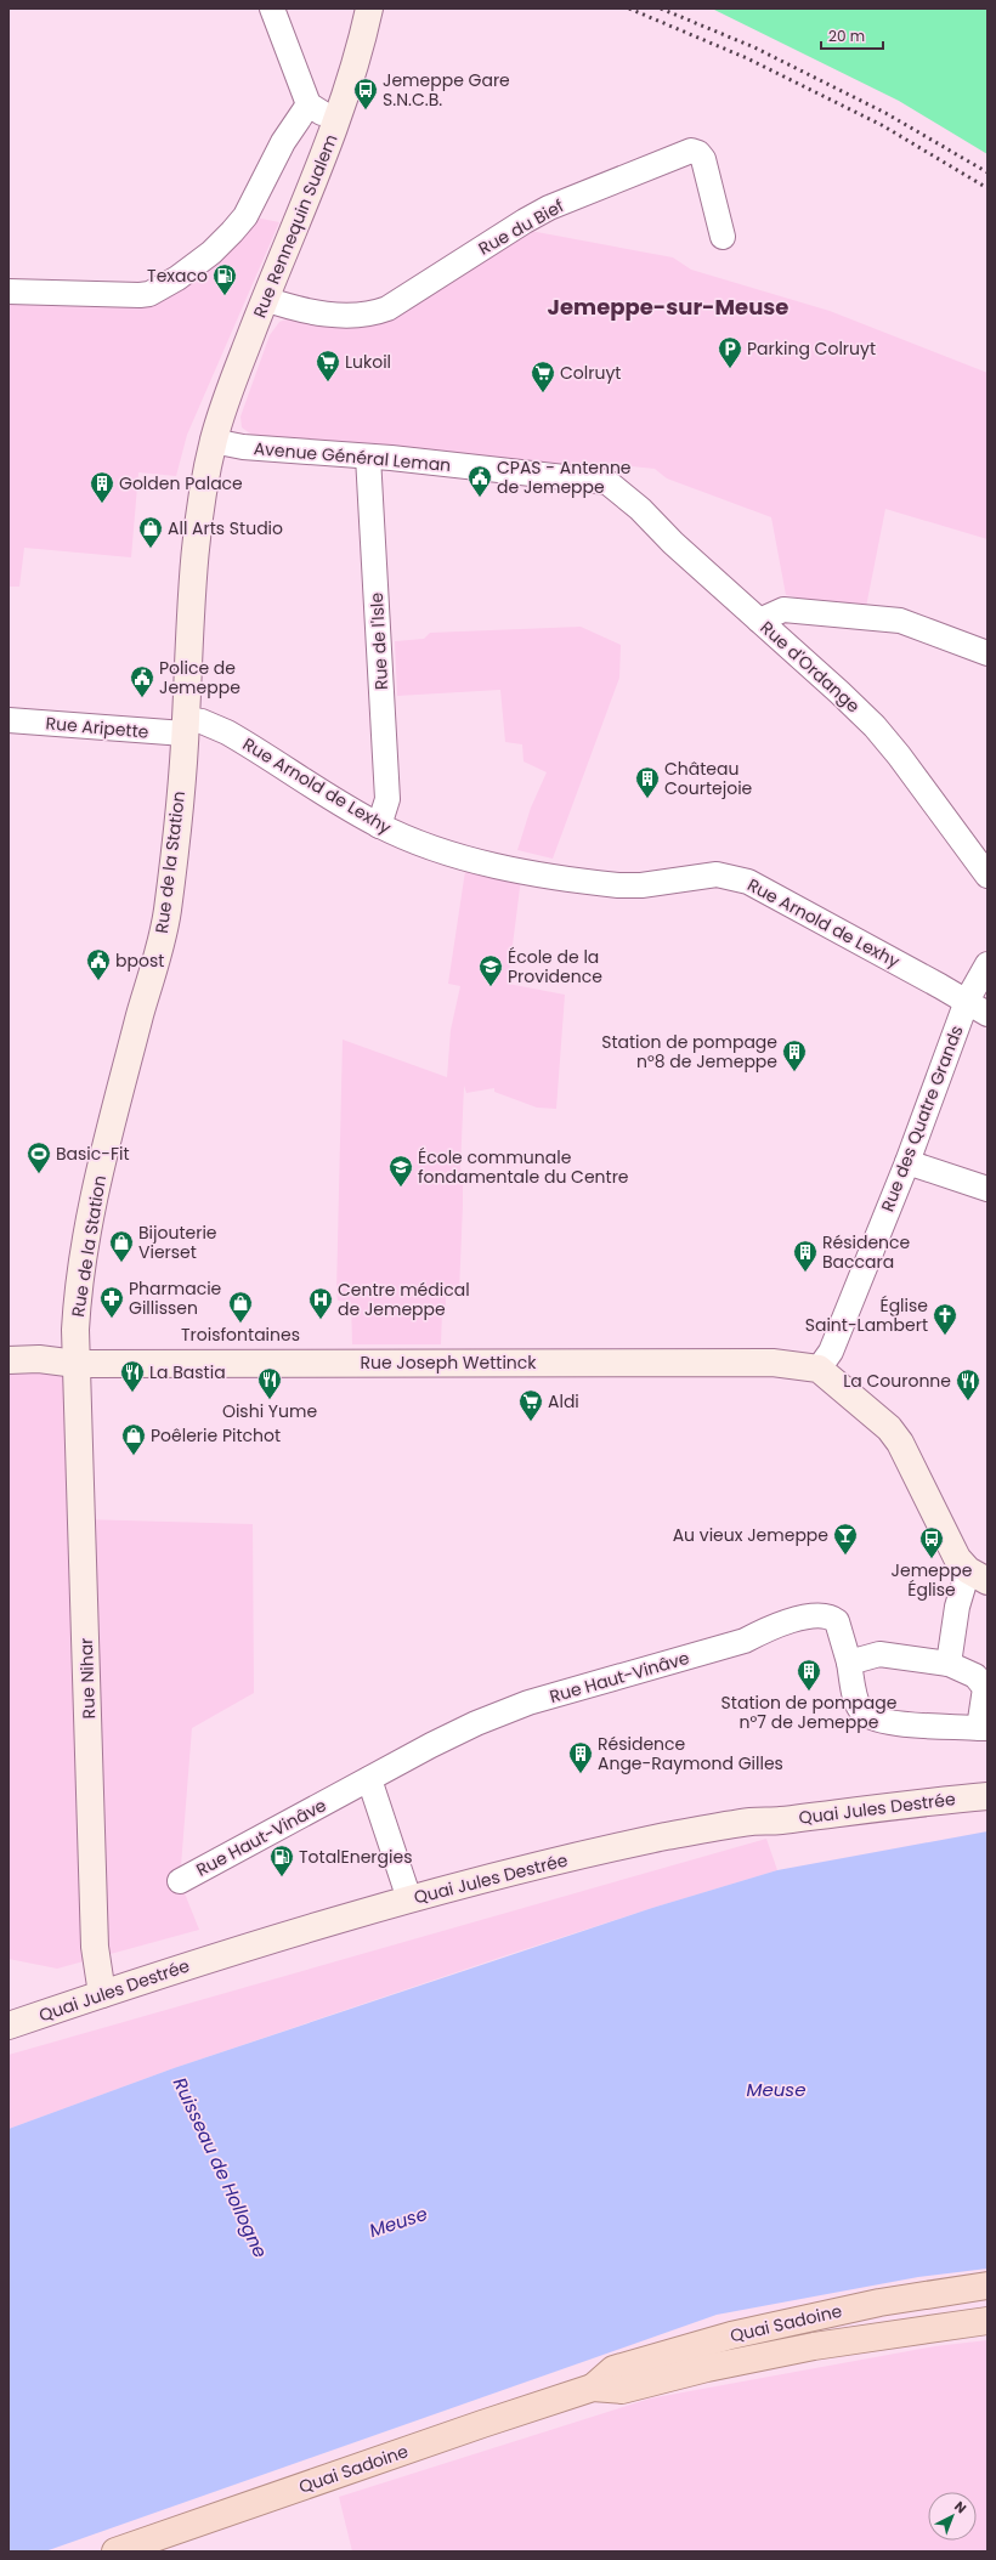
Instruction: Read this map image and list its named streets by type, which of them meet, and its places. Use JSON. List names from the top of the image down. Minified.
{"streets":{"main road":["Quai Sadoine"],"street":["Rue Rennequin Sualem","Rue du Bief","Avenue Général Leman","Rue de l'Isle","Rue d'Ordange","Rue Aripette","Rue Arnold de Lexhy","Rue de la Station","Rue des Quatre Grands","Rue Joseph Wettinck","Rue Haut-Vinâve","Rue Nihar","Quai Jules Destrée"]},"crossings":[["Rue Rennequin Sualem","Rue du Bief"],["Rue Rennequin Sualem","Avenue Général Leman"],["Rue Rennequin Sualem","Rue de la Station"],["Avenue Général Leman","Rue de l'Isle"],["Avenue Général Leman","Rue d'Ordange"],["Avenue Général Leman","Rue de la Station"],["Rue de l'Isle","Rue Arnold de Lexhy"],["Rue Aripette","Rue Arnold de Lexhy"],["Rue Aripette","Rue de la Station"],["Rue Arnold de Lexhy","Rue de la Station"],["Rue Arnold de Lexhy","Rue des Quatre Grands"],["Rue de la Station","Rue Joseph Wettinck"],["Rue de la Station","Rue Nihar"],["Rue des Quatre Grands","Rue Joseph Wettinck"],["Rue Joseph Wettinck","Rue Nihar"],["Rue Nihar","Quai Jules Destrée"]],"districts":["Jemeppe-sur-Meuse"],"water":["Meuse","Ruisseau de Hollogne"],"places":{"bus stop":["Jemeppe Gare S.N.C.B.","Jemeppe Église"],"fuel station":["Texaco","TotalEnergies"],"parking":["Parking Colruyt"],"supermarket":["Lukoil","Colruyt","Aldi"],"public building":["CPAS - Antenne de Jemeppe","Police de Jemeppe","bpost"],"building":["Golden Palace","Château Courtejoie","Station de pompage n°8 de Jemeppe","Résidence Baccara","Station de pompage n°7 de Jemeppe","Résidence Ange-Raymond Gilles"],"shop":["All Arts Studio","Bijouterie Vierset","Troisfontaines","Poêlerie Pitchot"],"school or university":["École de la Providence","École communale fondamentale du Centre"],"sports":["Basic-Fit"],"pharmacy":["Pharmacie Gillissen"],"hospital":["Centre médical de Jemeppe"],"church":["Église Saint-Lambert"],"restaurant":["La Bastia","Oishi Yume","La Couronne"],"bar":["Au vieux Jemeppe"]},"scale_bar":"20 m","north":"top right"}
